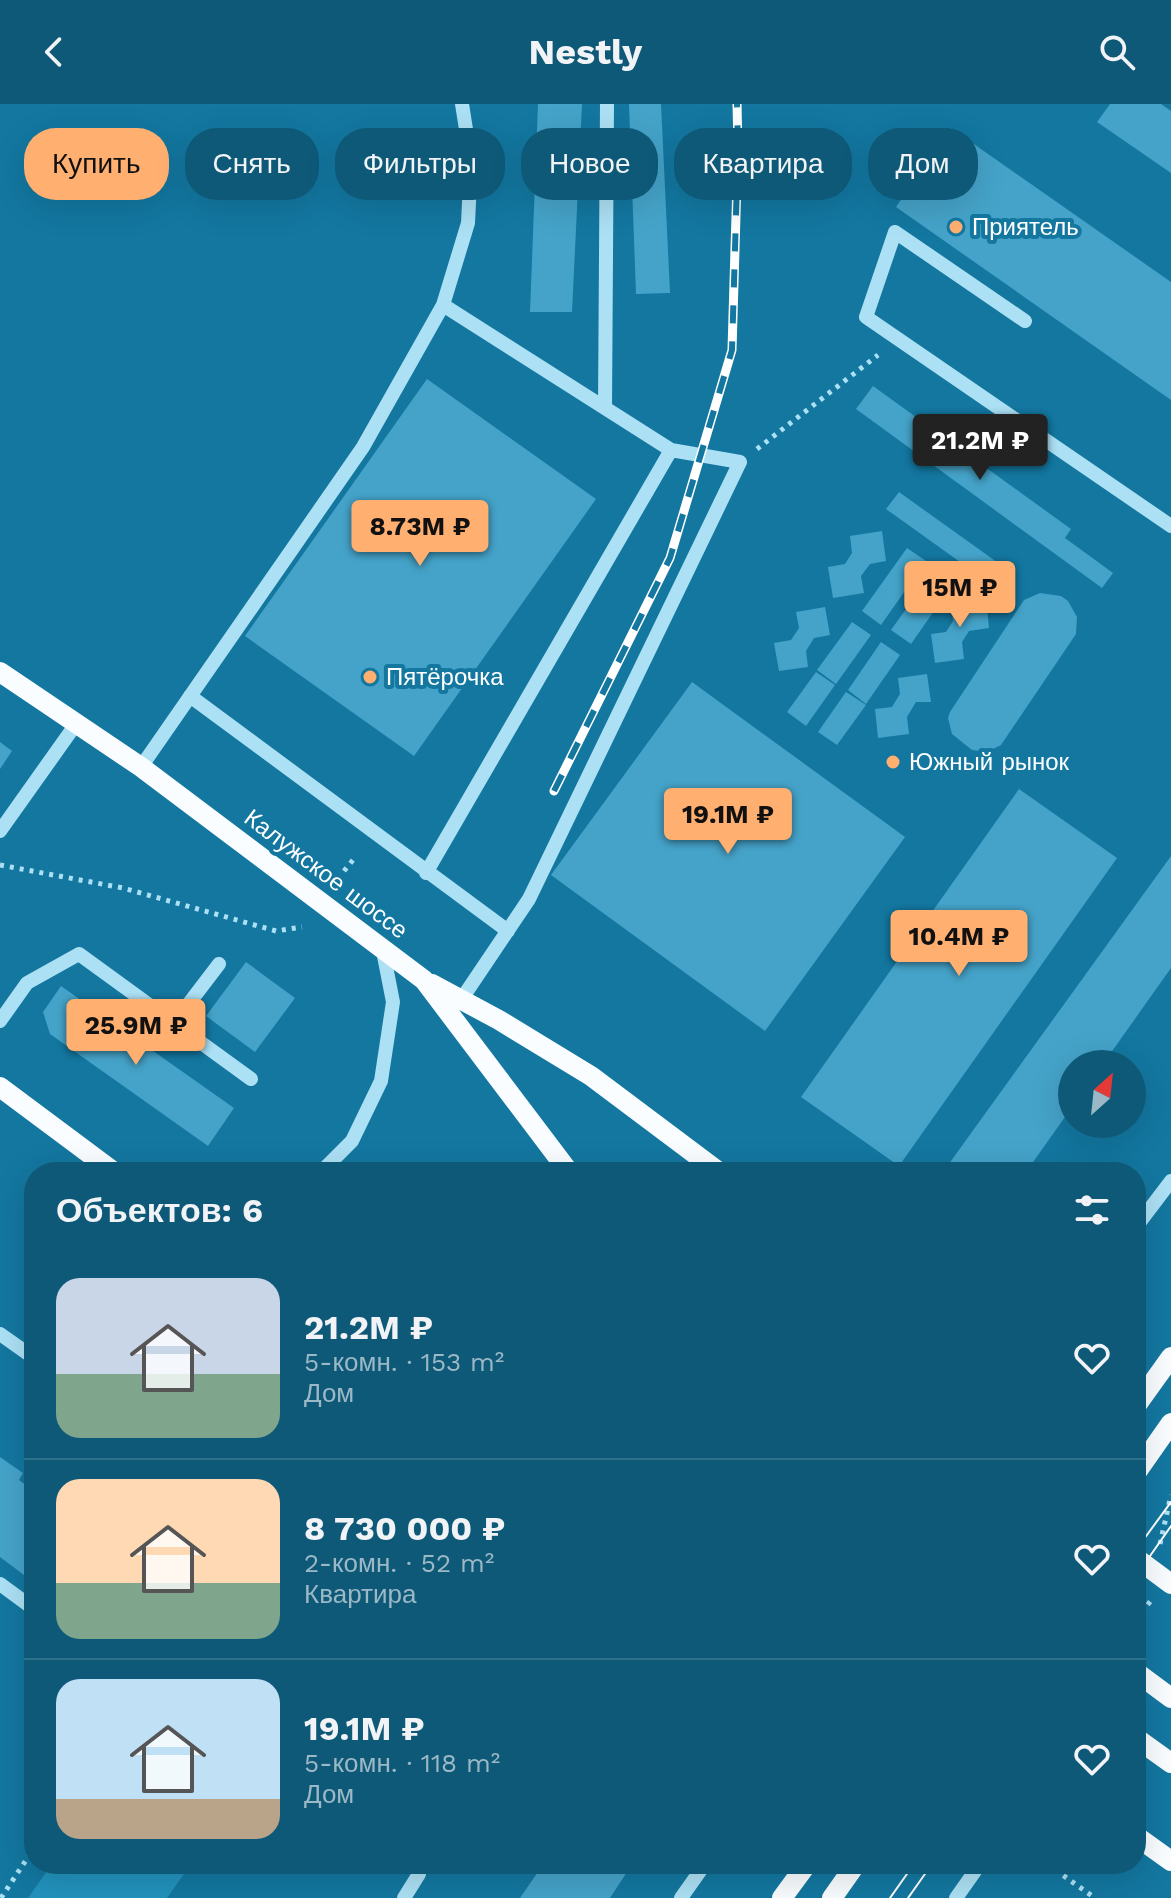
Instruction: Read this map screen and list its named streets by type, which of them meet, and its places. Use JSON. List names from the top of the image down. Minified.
{"streets":{"main road":["Калужское шоссе"]},"places":["Приятель","Пятёрочка","Южный рынок"],"north":"top right","page":{"header":"Nestly","chip":["Купить","Снять","Фильтры","Новое","Квартира","Дом"],"price":["21.2M ₽","8.73M ₽","15M ₽","19.1M ₽","10.4M ₽","25.9M ₽"],"heading":"Объектов: 6","list":[{"name":"21.2M ₽","note":"5-комн. · 153 m² · Дом"},{"name":"8 730 000 ₽","note":"2-комн. · 52 m² · Квартира"},{"name":"19.1M ₽","note":"5-комн. · 118 m² · Дом"}]}}
